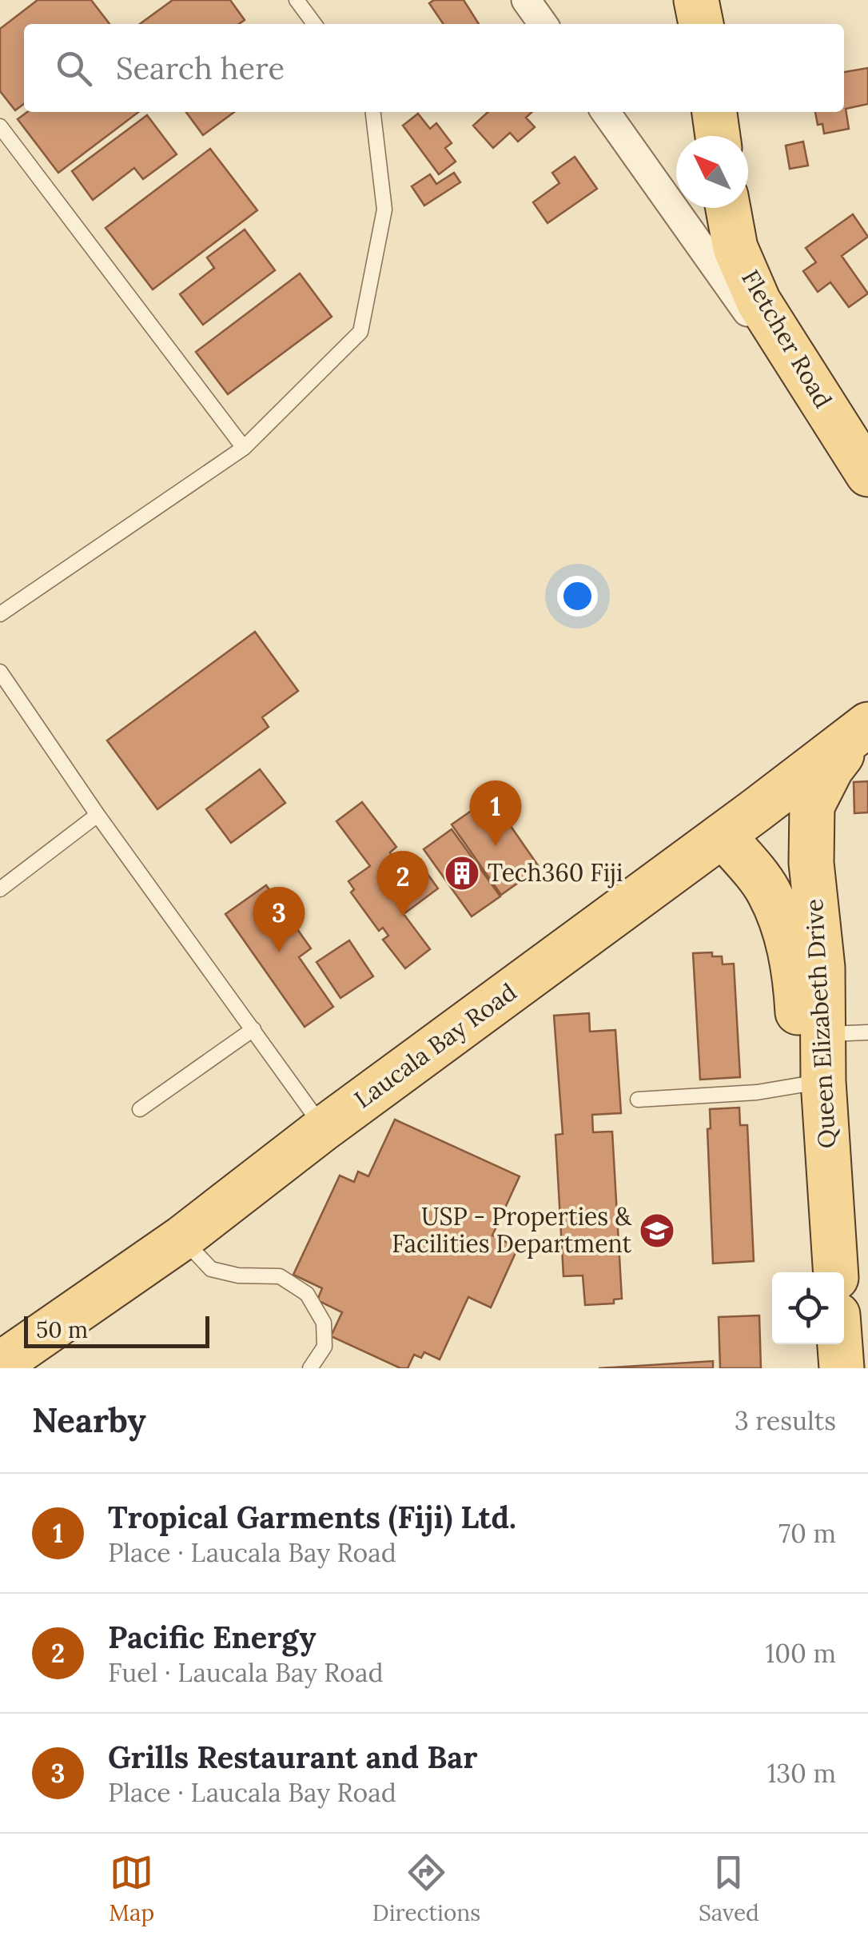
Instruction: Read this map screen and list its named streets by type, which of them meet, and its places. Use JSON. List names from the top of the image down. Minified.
{"streets":{"main road":["Fletcher Road","Queen Elizabeth Drive","Laucala Bay Road"]},"crossings":[["Queen Elizabeth Drive","Laucala Bay Road"]],"places":{"building":["Tech360 Fiji"],"school or university":["USP - Properties & Facilities Department"]},"scale_bar":"50 m","north":"top left","page":{"search":"Search here","pins":["1","2","3"],"scale":"50 m","heading":["Nearby","3 results"],"list":[{"mark":"1","name":"Tropical Garments (Fiji) Ltd.","note":"Place · Laucala Bay Road","value":"70 m"},{"mark":"2","name":"Pacific Energy","note":"Fuel · Laucala Bay Road","value":"100 m"},{"mark":"3","name":"Grills Restaurant and Bar","note":"Place · Laucala Bay Road","value":"130 m"}],"nav":["Map","Directions","Saved"]}}
